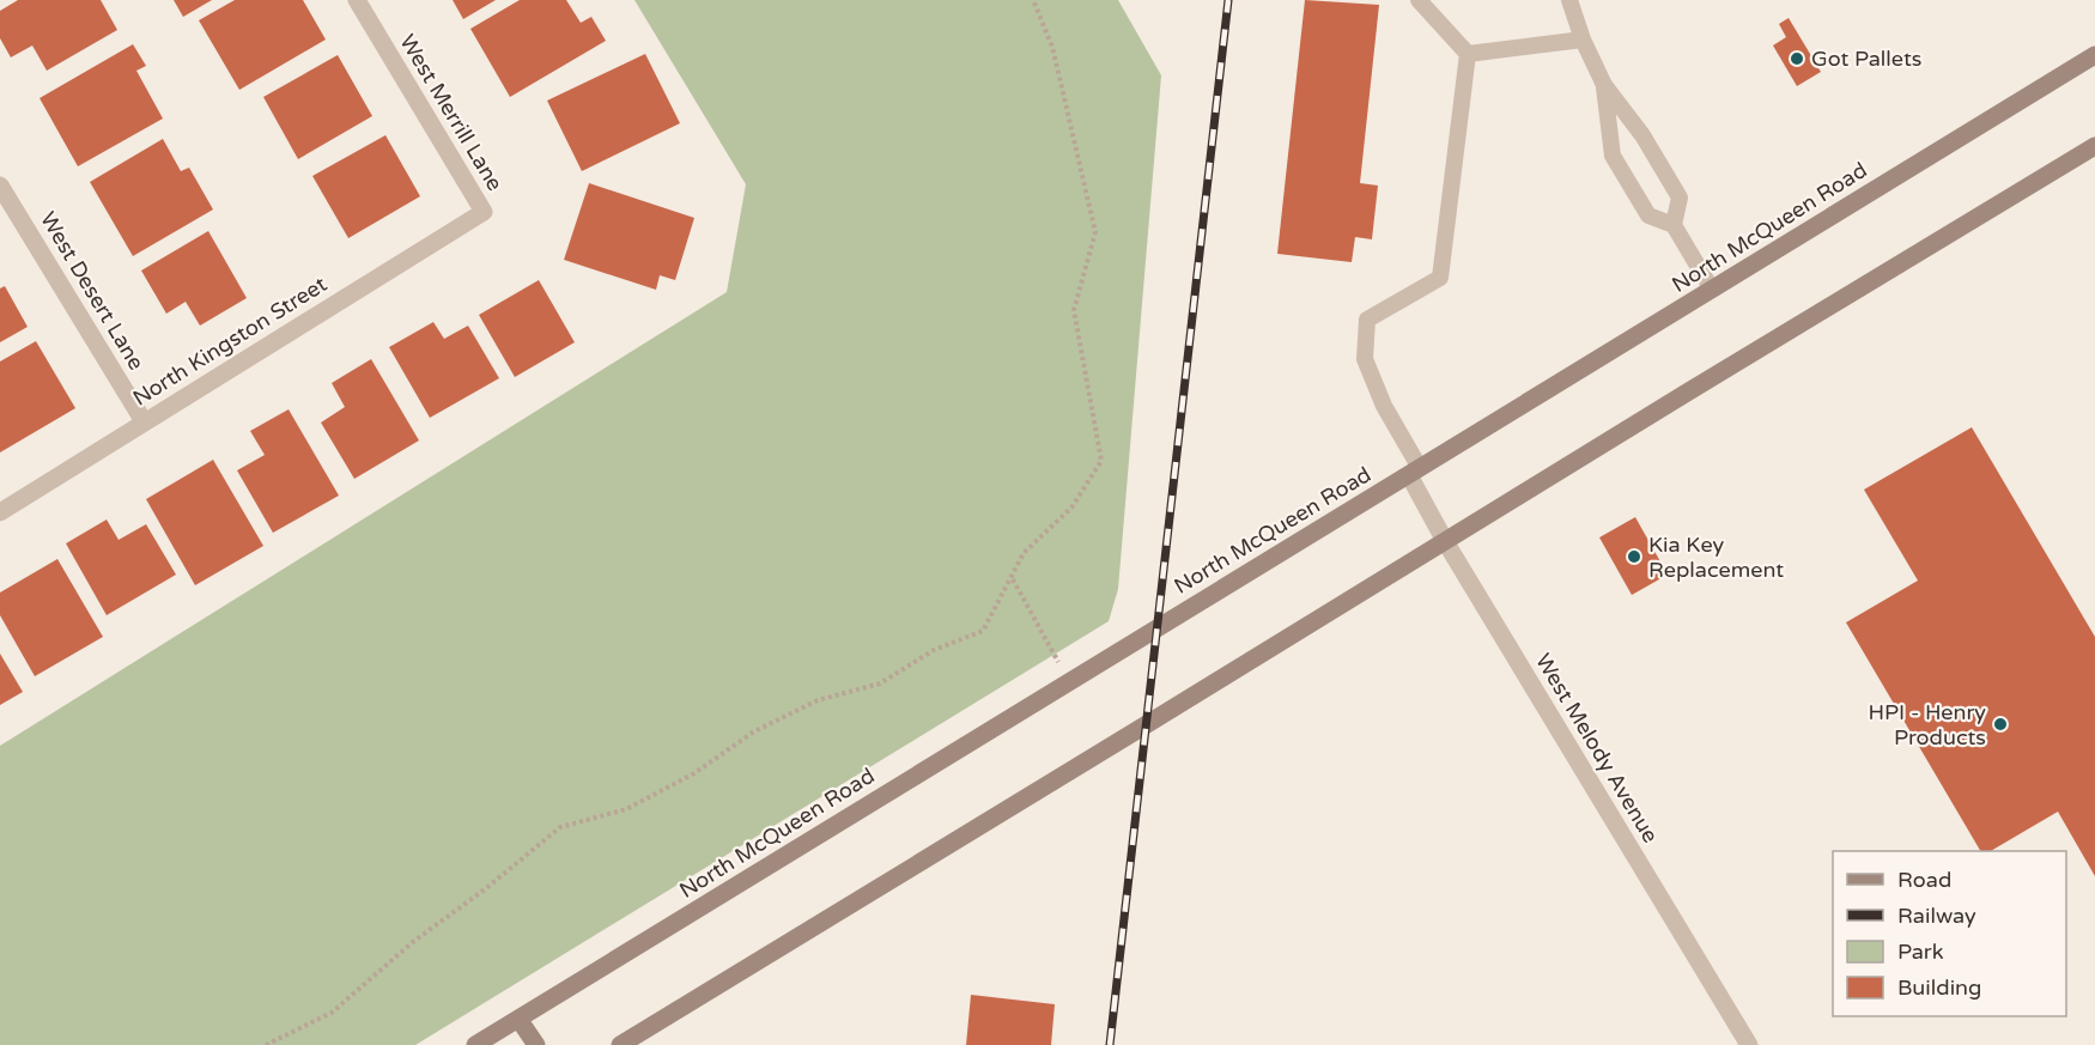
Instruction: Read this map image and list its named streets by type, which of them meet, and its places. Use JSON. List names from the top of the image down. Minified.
{"streets":{"main road":["North McQueen Road"],"street":["West Merrill Lane","West Desert Lane","North Kingston Street","West Melody Avenue"]},"crossings":[["West Merrill Lane","North Kingston Street"],["North McQueen Road","West Melody Avenue"],["West Desert Lane","North Kingston Street"]],"places":["Got Pallets","Kia Key Replacement","HPI - Henry Products"],"legend":["Road","Railway","Park","Building"]}
